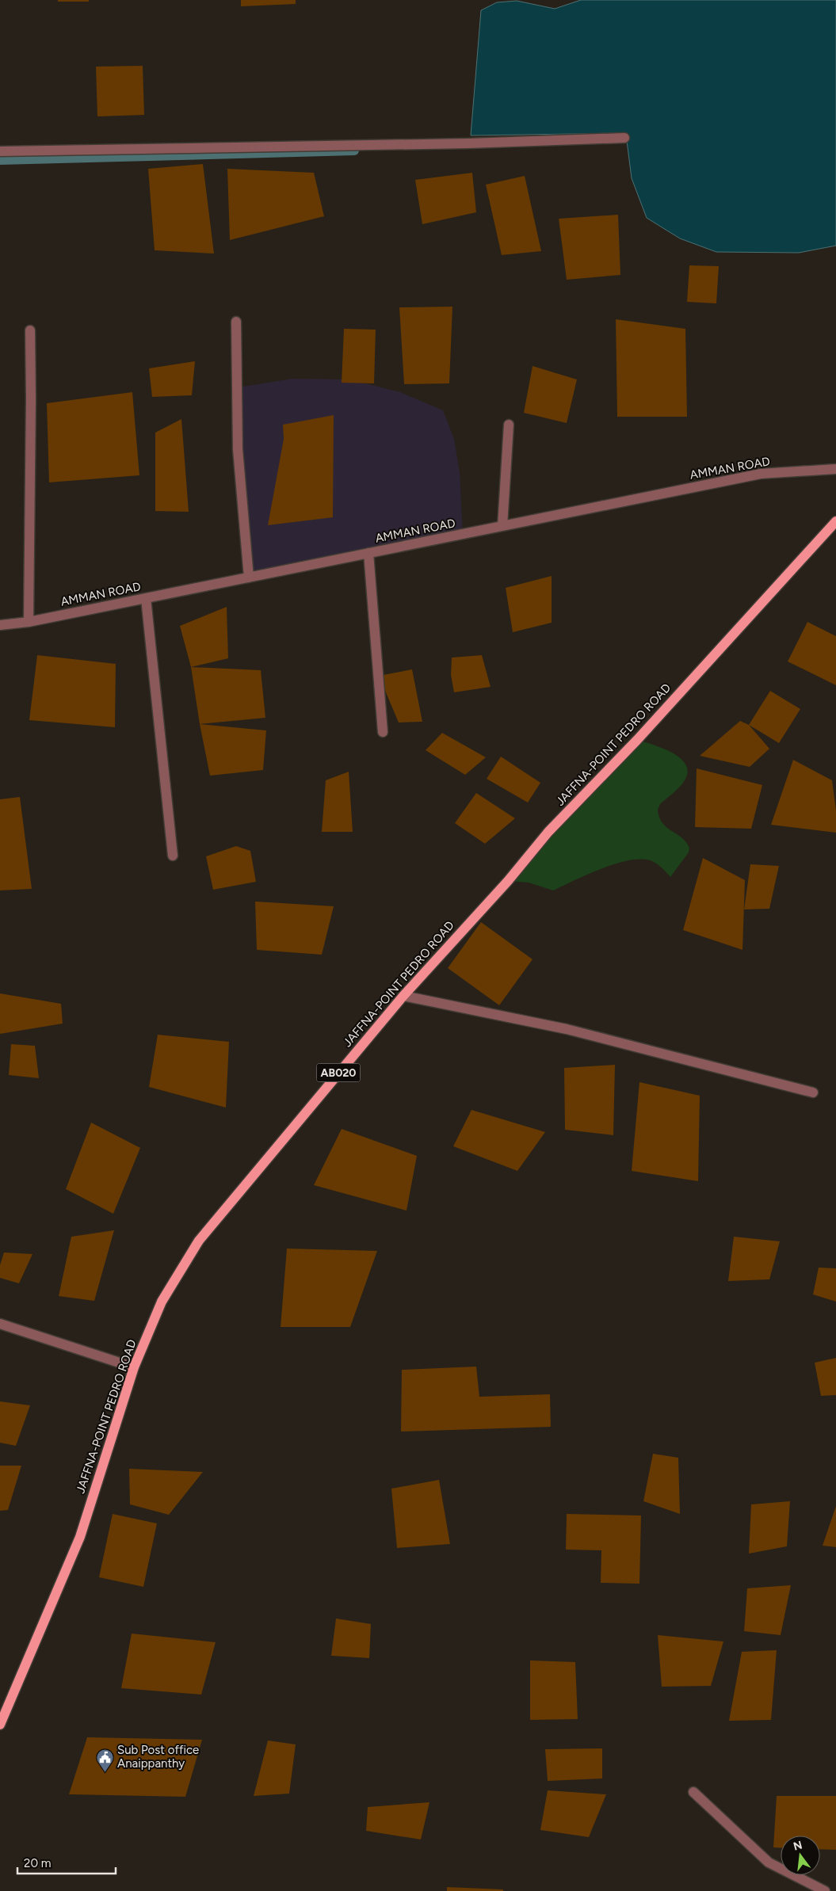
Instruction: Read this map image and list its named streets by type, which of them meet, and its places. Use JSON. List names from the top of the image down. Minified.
{"streets":{"main road":["JAFFNA-POINT PEDRO ROAD","AB020"],"street":["AMMAN ROAD"]},"places":{"public building":["Sub Post office Anaippanthy"]},"scale_bar":"20 m","north":"top"}
